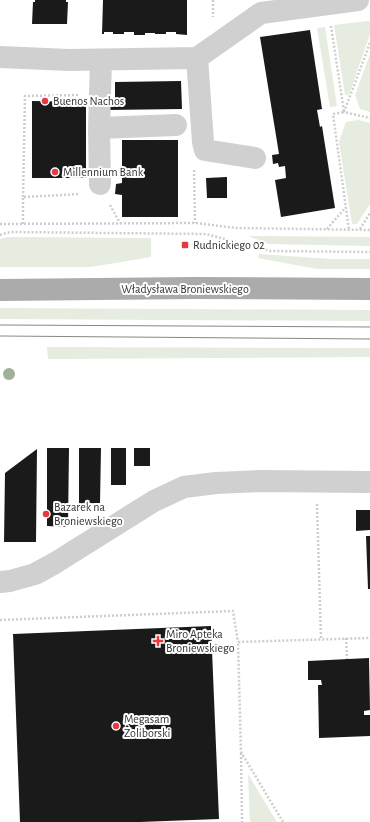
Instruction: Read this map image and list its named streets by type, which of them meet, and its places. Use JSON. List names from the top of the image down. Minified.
{"streets":{"main road":["Władysława Broniewskiego"]},"places":{"other":["Buenos Nachos","Millennium Bank","Bazarek na Broniewskiego","Megasam Żoliborski"],"transit":["Rudnickiego 02"],"health":["Miro Apteka Broniewskiego"]}}
